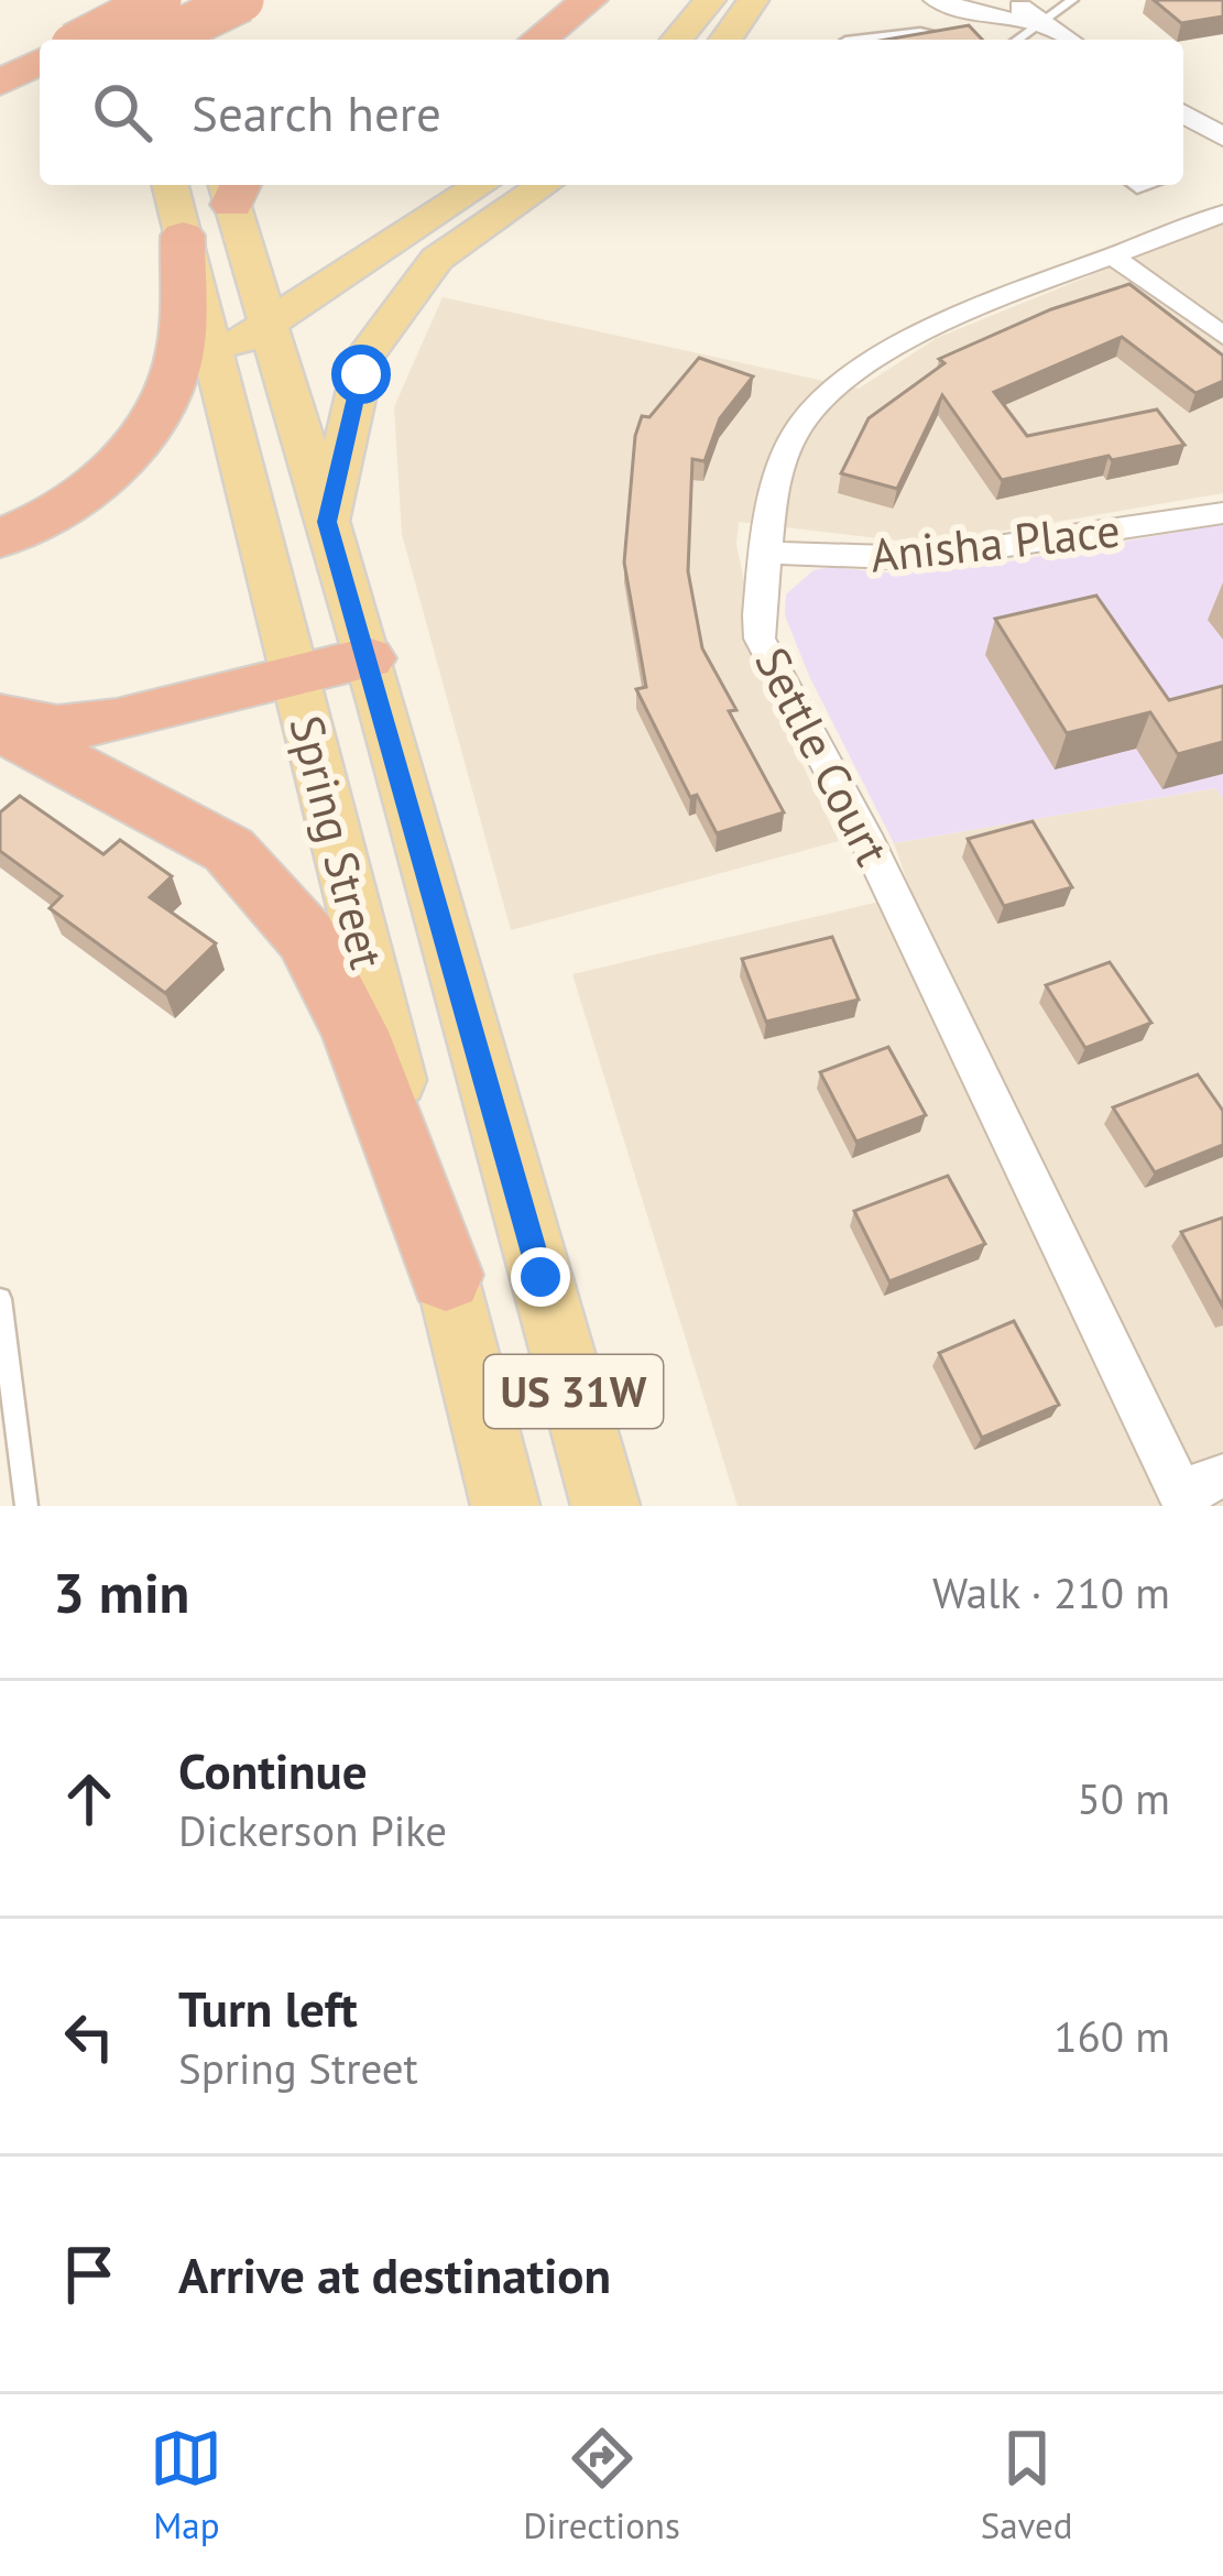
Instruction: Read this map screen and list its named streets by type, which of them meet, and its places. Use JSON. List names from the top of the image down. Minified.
{"streets":{"main road":["Spring Street","US 31W"],"street":["Anisha Place","Settle Court"]},"crossings":[["Anisha Place","Settle Court"],["Spring Street","US 31W"]],"page":{"search":"Search here","heading":["3 min","Walk · 210 m"],"list":[["Continue","Dickerson Pike","50 m"],["Turn left","Spring Street","160 m"],"Arrive at destination"],"nav":["Map","Directions","Saved"]}}
